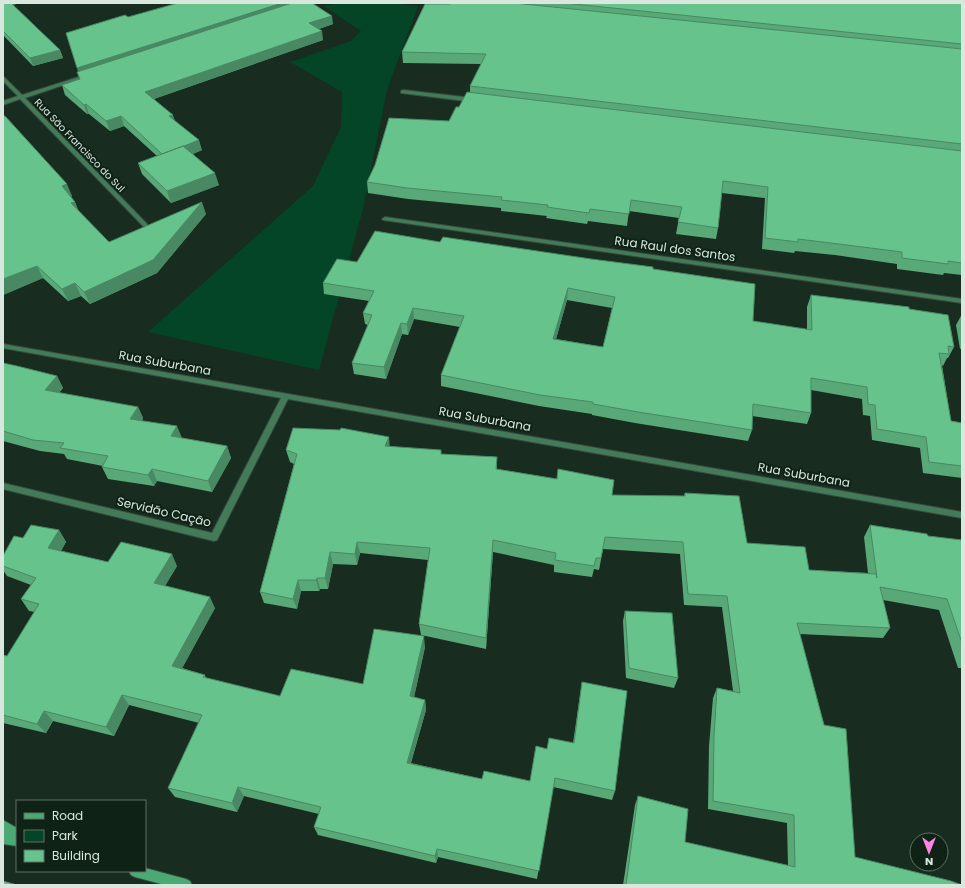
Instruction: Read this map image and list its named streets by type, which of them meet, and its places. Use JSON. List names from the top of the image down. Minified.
{"streets":{"street":["Rua São Francisco do Sul","Rua Raul dos Santos","Rua Suburbana","Servidão Cação"]},"crossings":[["Rua Suburbana","Servidão Cação"]],"legend":["Road","Park","Building"],"north":"bottom"}
